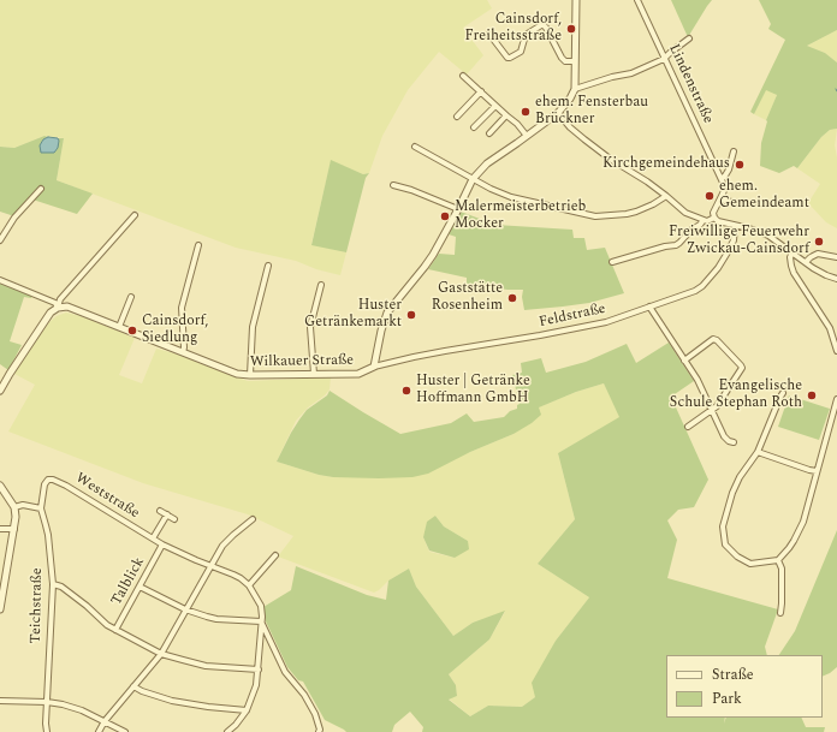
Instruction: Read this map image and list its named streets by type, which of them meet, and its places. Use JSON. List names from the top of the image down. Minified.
{"streets":{"street":["Lindenstraße","Feldstraße","Wilkauer Straße","Weststraße","Talblick","Teichstraße"]},"crossings":[["Feldstraße","Wilkauer Straße"],["Weststraße","Talblick"],["Weststraße","Teichstraße"]],"places":["Cainsdorf, Freiheitsstraße","ehem. Fensterbau Brückner","Kirchgemeindehaus","ehem. Gemeindeamt","Malermeisterbetrieb Mocker","Freiwillige Feuerwehr Zwickau-Cainsdorf","Gaststätte Rosenheim","Huster Getränkemarkt","Cainsdorf, Siedlung","Huster | Getränke Hoffmann GmbH","Evangelische Schule Stephan Roth"],"legend":["Straße","Park"]}
